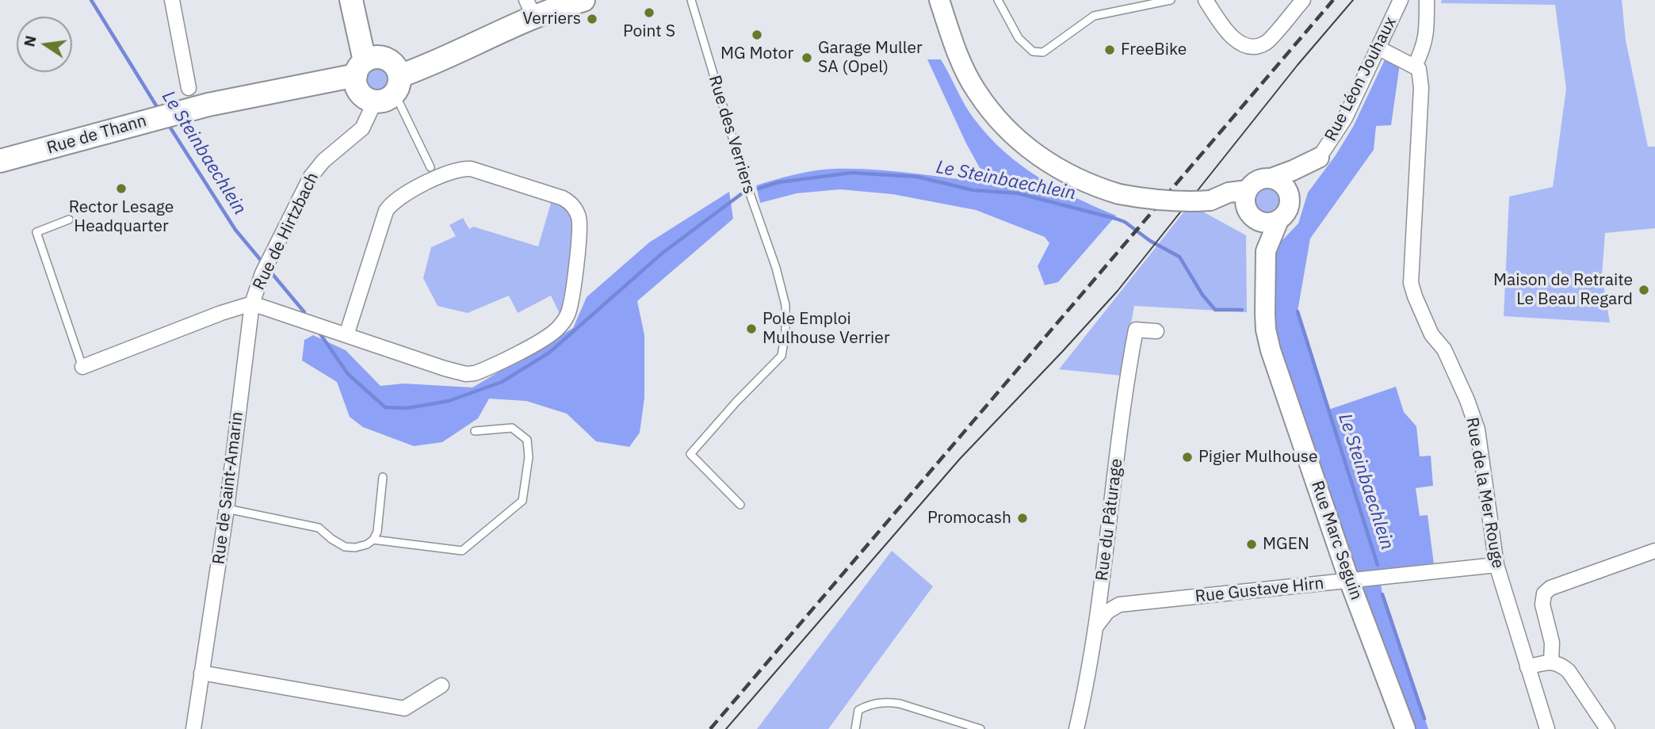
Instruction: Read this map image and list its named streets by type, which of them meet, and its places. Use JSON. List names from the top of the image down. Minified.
{"streets":{"main road":["Rue de Thann"],"street":["Rue Léon Jouhaux","Rue de Hirtzbach","Rue de Saint-Amarin","Rue de la Mer Rouge","Rue du Pâturage","Rue Marc Seguin","Rue Gustave Hirn"],"lane":["Rue des Verriers"]},"crossings":[["Rue Léon Jouhaux","Rue Marc Seguin"],["Rue de Thann","Rue de Hirtzbach"],["Rue de Hirtzbach","Rue de Saint-Amarin"],["Rue de la Mer Rouge","Rue Gustave Hirn"],["Rue Marc Seguin","Rue Gustave Hirn"]],"water":["Le Steinbaechlein"],"places":["Point S","Verriers","MG Motor","FreeBike","Garage Muller SA (Opel)","Rector Lesage Headquarter","Maison de Retraite Le Beau Regard","Pole Emploi Mulhouse Verrier","Pigier Mulhouse","Promocash","MGEN"],"north":"left"}
